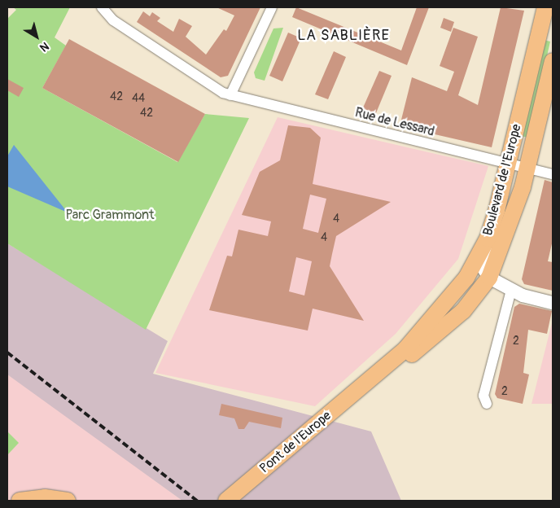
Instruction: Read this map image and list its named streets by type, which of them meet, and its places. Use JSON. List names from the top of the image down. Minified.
{"streets":{"main road":["Boulevard de l'Europe","Pont de l'Europe"],"street":["Rue de Lessard"]},"crossings":[["Rue de Lessard","Boulevard de l'Europe"],["Boulevard de l'Europe","Pont de l'Europe"]],"districts":["LA SABLIÈRE"],"parks":["Parc Grammont"],"house_numbers":["42","44","42","4","4","2","2"],"north":"bottom right"}
